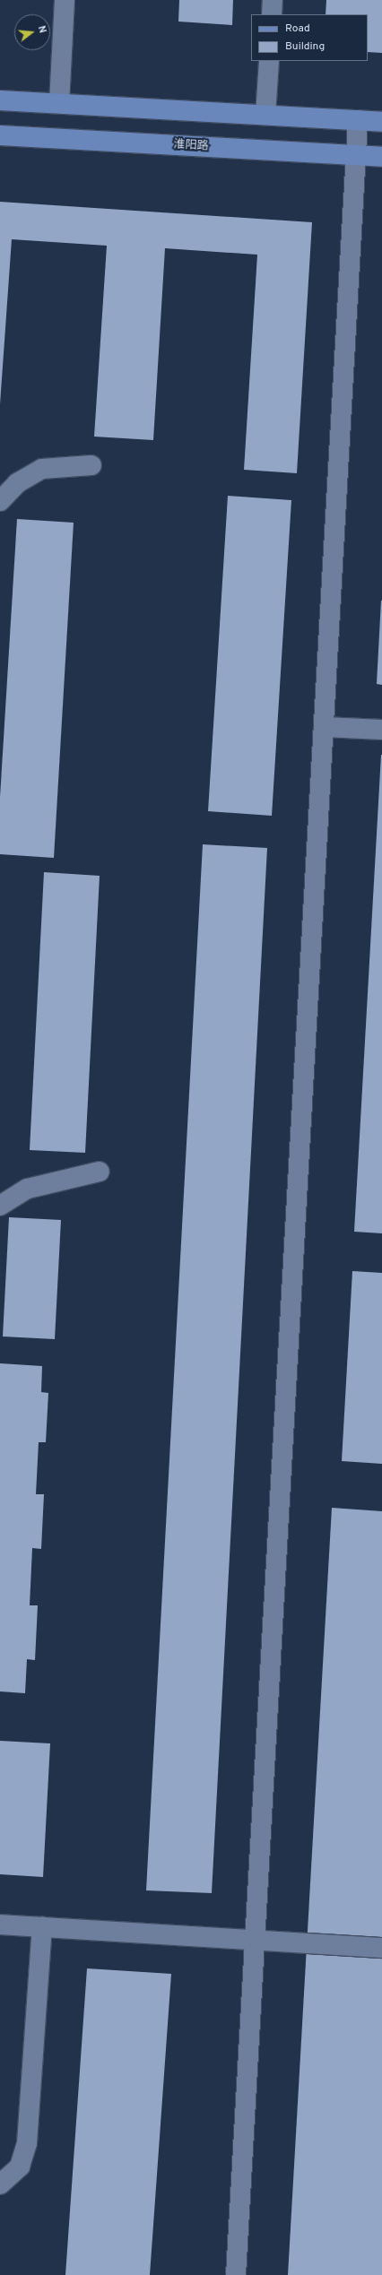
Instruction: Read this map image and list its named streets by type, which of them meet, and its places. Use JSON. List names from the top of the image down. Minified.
{"streets":{"main road":["淮阳路"]},"legend":["Road","Building"],"north":"right"}
